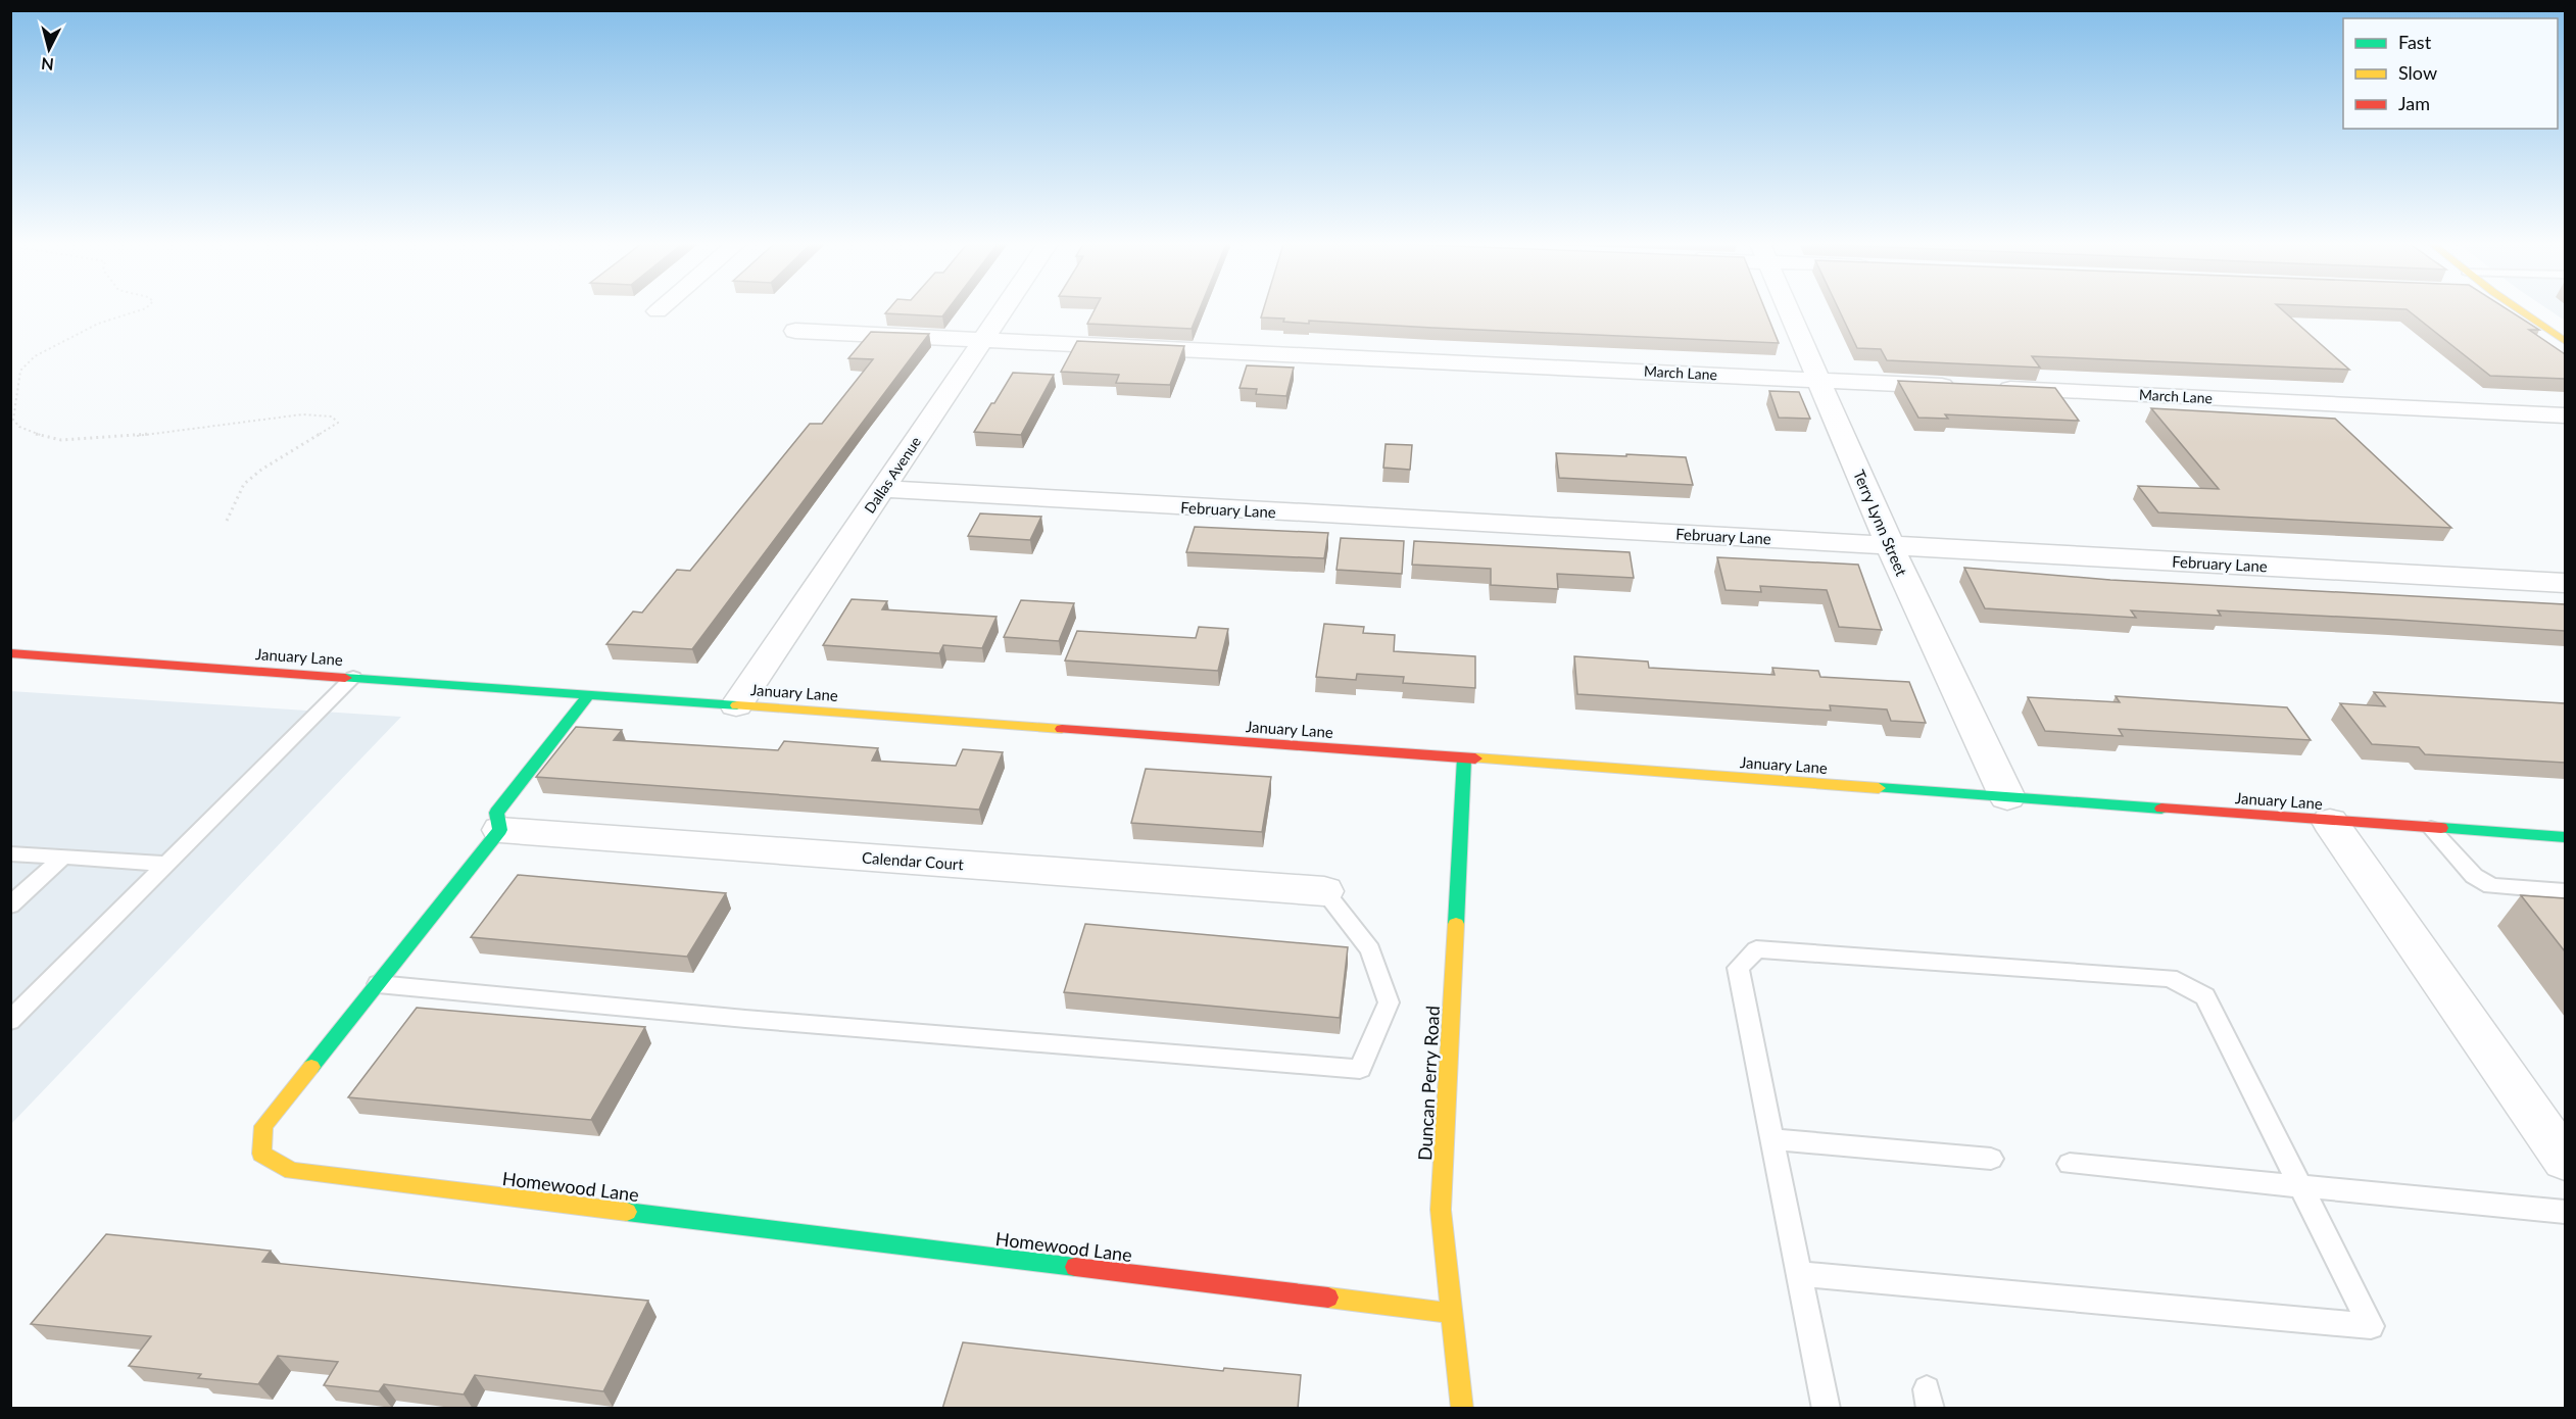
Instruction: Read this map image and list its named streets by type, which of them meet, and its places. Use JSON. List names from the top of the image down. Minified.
{"streets":{"street":["March Lane","Dallas Avenue","February Lane","Terry Lynn Street","January Lane","Calendar Court","Duncan Perry Road","Homewood Lane"]},"crossings":[["March Lane","Dallas Avenue"],["March Lane","Terry Lynn Street"],["Dallas Avenue","February Lane"],["Dallas Avenue","January Lane"],["February Lane","Terry Lynn Street"],["Terry Lynn Street","January Lane"],["January Lane","Duncan Perry Road"],["Calendar Court","Homewood Lane"],["Duncan Perry Road","Homewood Lane"]],"legend":["Fast","Slow","Jam"],"north":"bottom"}
